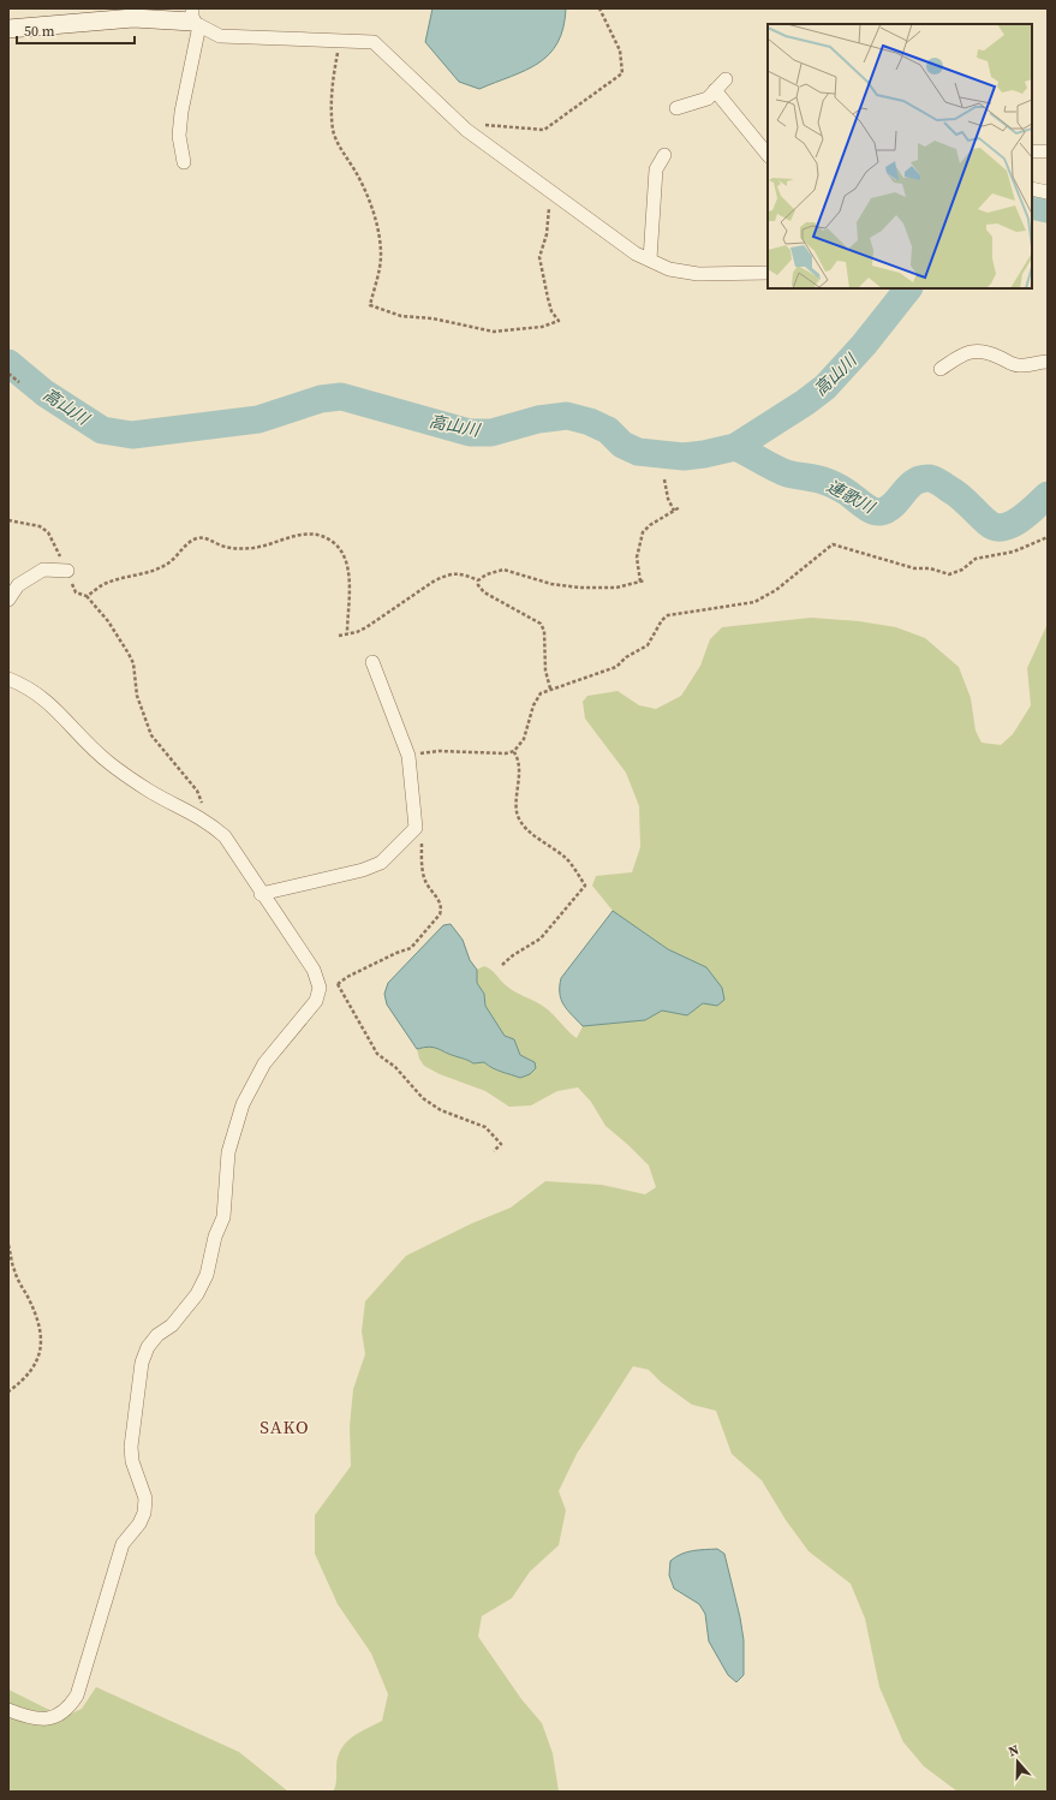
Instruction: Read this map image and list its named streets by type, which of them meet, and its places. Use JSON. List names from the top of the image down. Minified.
{"districts":["SAKO"],"water":["高山川","連歌川"],"scale_bar":"50 m","north":"top"}
